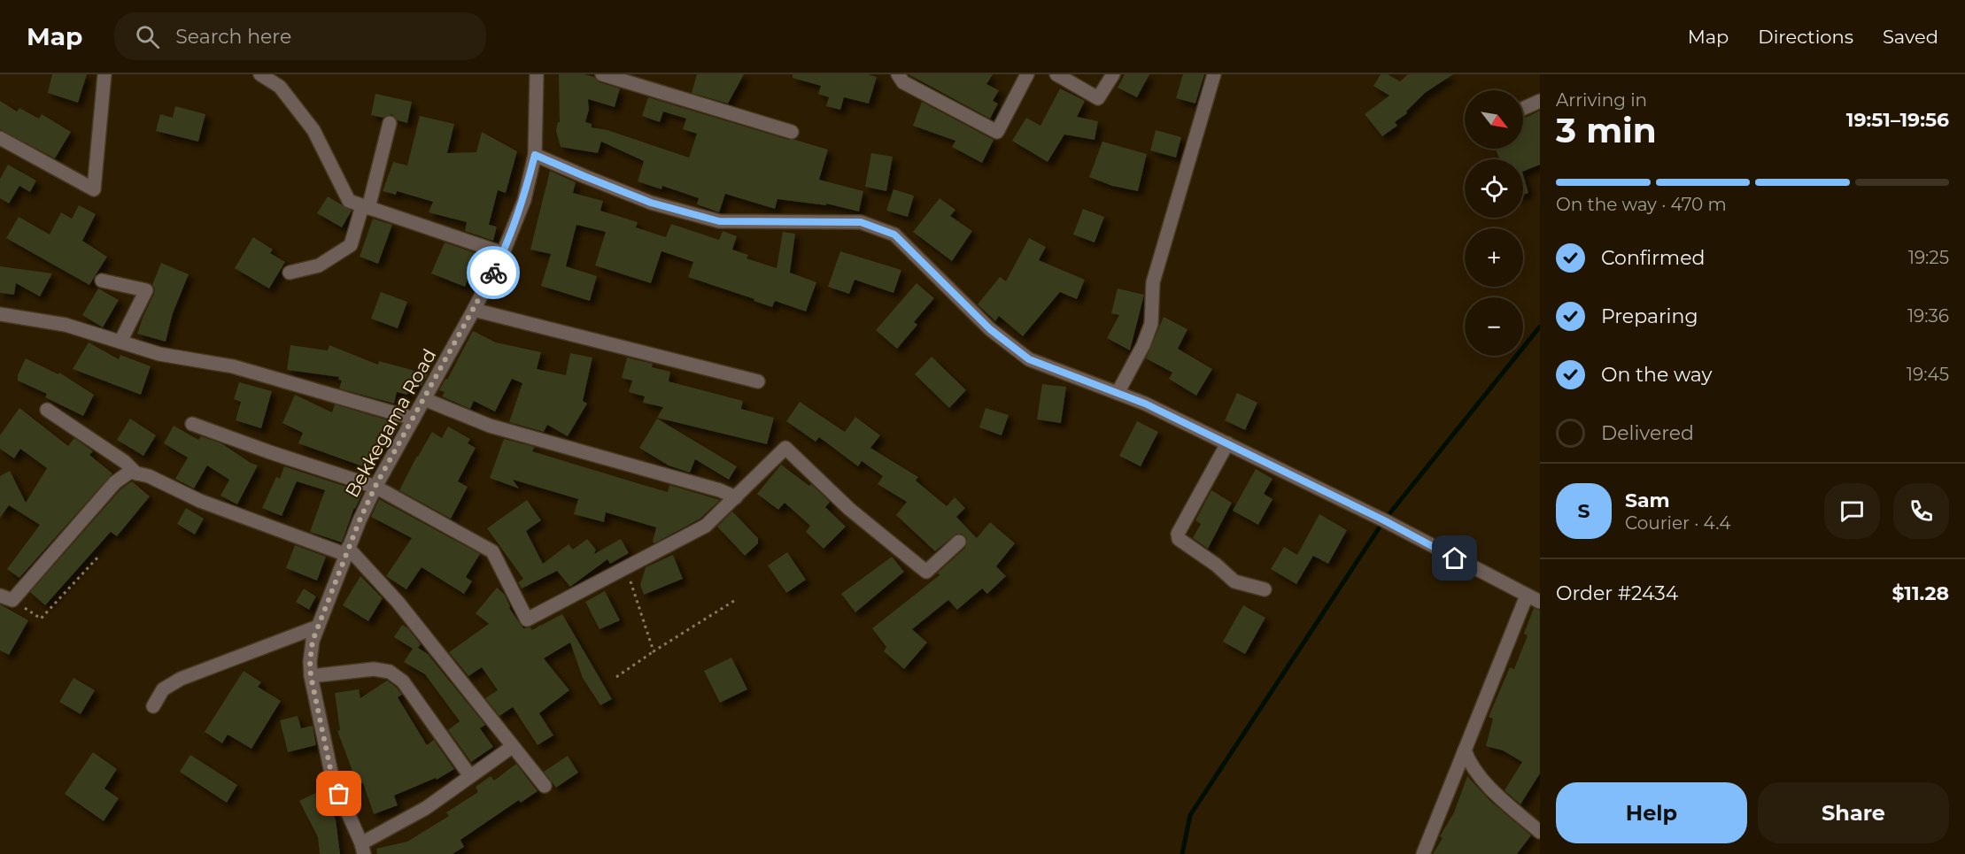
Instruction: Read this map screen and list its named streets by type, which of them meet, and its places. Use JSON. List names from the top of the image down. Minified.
{"streets":{"street":["Bekkegama Road"]},"north":"bottom right","page":{"header":"Map","search":"Search here","nav":["Map","Directions","Saved"],"heading":["3 min","Arriving in","19:51–19:56"],"panel":["Sam","Courier · 4.4","Order #2434","$11.28"],"map_buttons":["+","−"],"bar":"On the way · 470 m","list":[["Confirmed","19:25"],["Preparing","19:36"],["On the way","19:45"],"Delivered"],"round":"S","buttons":["Help","Share"]}}
